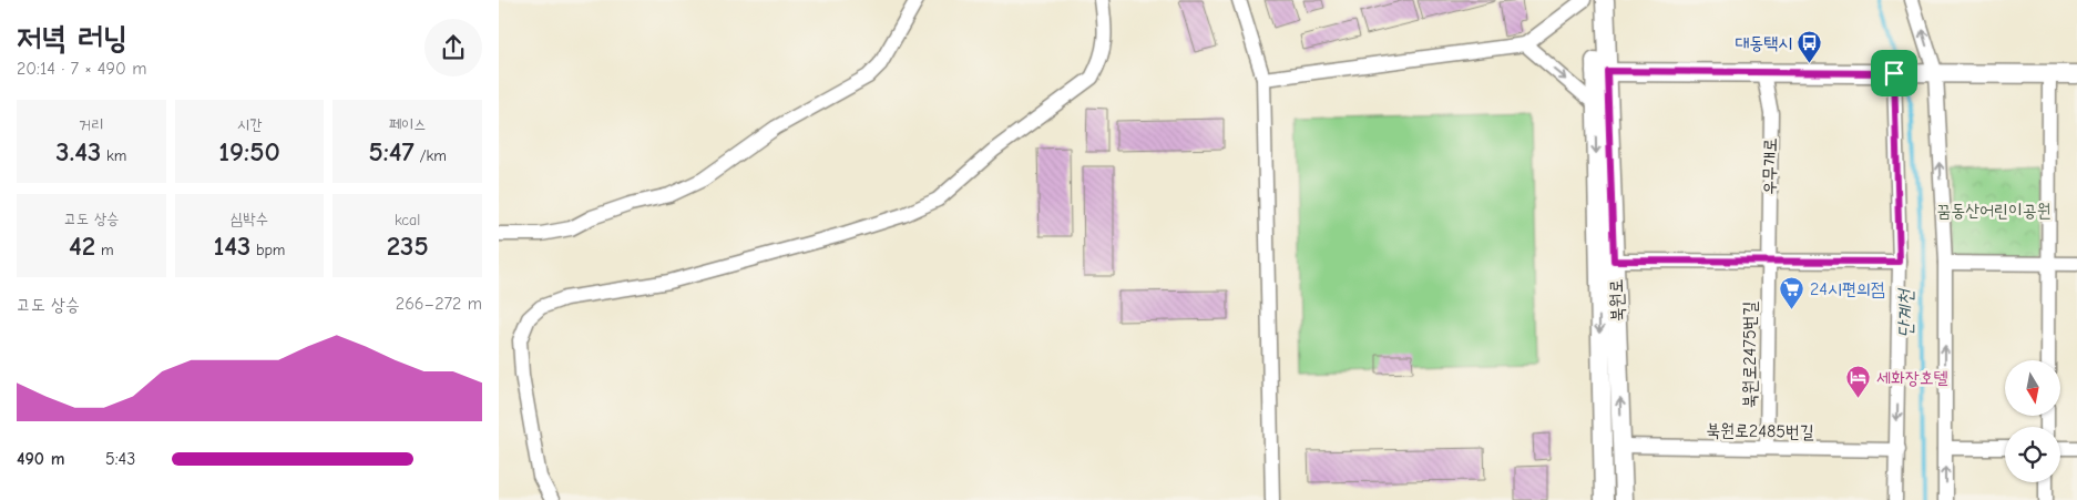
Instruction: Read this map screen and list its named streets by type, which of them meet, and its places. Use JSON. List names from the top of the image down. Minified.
{"streets":{"street":["우무개로","북원로","북원로2475번길","북원로2485번길"]},"crossings":[["우무개로","북원로2475번길"],["북원로","북원로2485번길"],["북원로2475번길","북원로2485번길"]],"water":["단계천"],"parks":["꿈동산어린이공원"],"places":{"bus stop":["대동택시"],"supermarket":["24시편의점"],"hotel":["세화장호텔"]},"north":"bottom","page":{"heading":["저녁 러닝","20:14 · 7 × 490 m"],"stats":[["거리","3.43 km"],["시간","19:50"],["페이스","5:47 /km"],["고도 상승","42 m"],["심박수","143 bpm"],["kcal","235"]],"chart":["고도 상승","266–272 m"],"list":[{"name":"490 m","note":"5:43"}]}}
